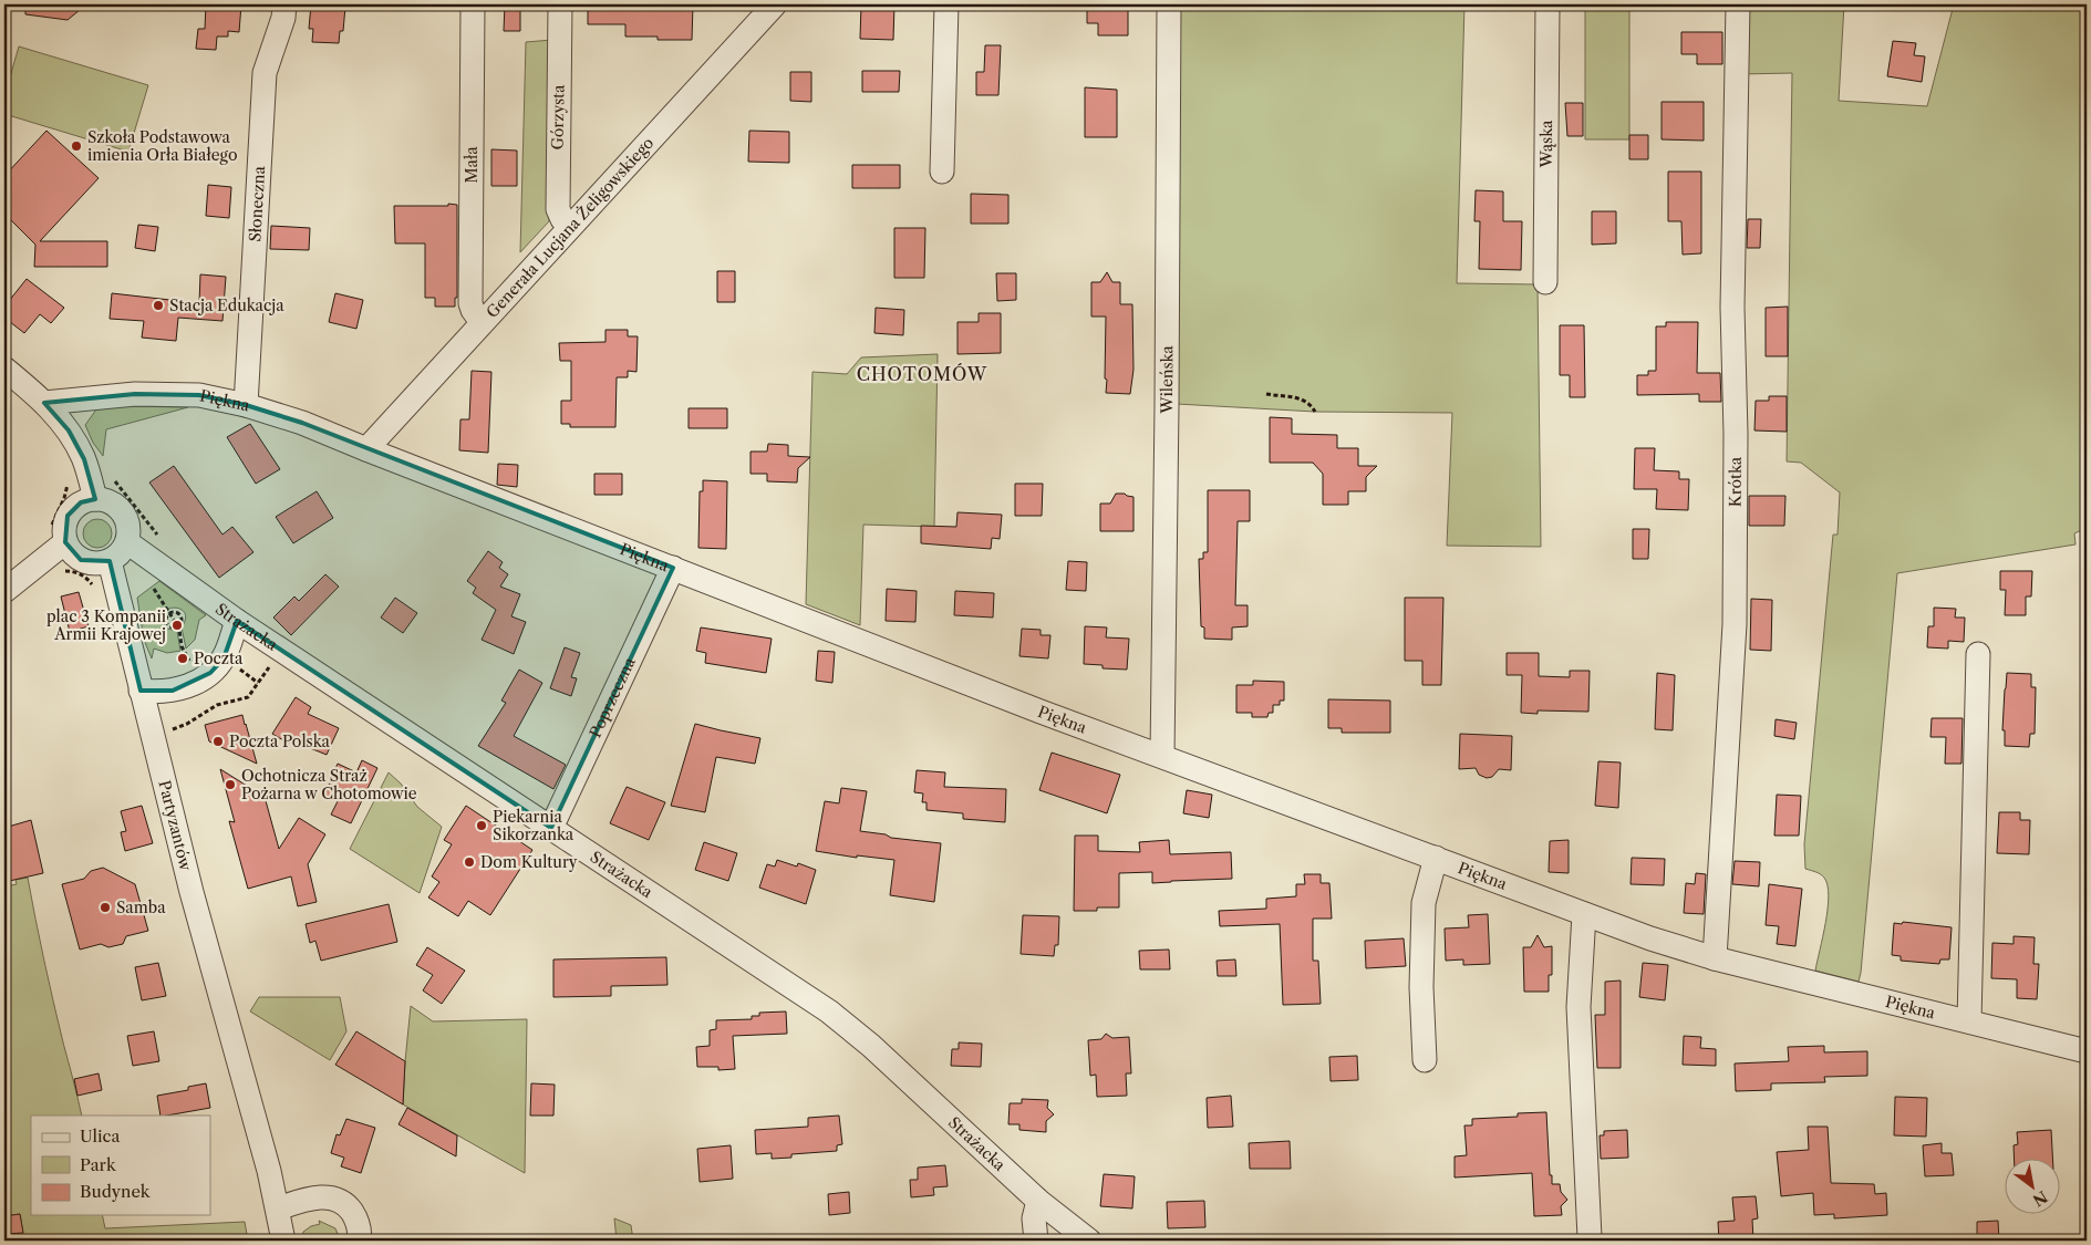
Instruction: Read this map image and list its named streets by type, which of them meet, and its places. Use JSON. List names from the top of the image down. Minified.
{"streets":{"street":["Górzysta","Wąska","Mała","Słoneczna","Generała Lucjana Żeligowskiego","Wileńska","Piękna","Krótka","Strażacka","Poprzeczna","Partyzantów"]},"crossings":[["Górzysta","Generała Lucjana Żeligowskiego"],["Mała","Generała Lucjana Żeligowskiego"],["Słoneczna","Piękna"],["Generała Lucjana Żeligowskiego","Piękna"],["Wileńska","Piękna"],["Piękna","Krótka"],["Piękna","Poprzeczna"],["Strażacka","Poprzeczna"],["Strażacka","Partyzantów"]],"districts":["CHOTOMÓW"],"places":["Szkoła Podstawowa imienia Orła Białego","Stacja Edukacja","plac 3 Kompanii Armii Krajowej","Poczta","Poczta Polska","Ochotnicza Straż Pożarna w Chotomowie","Piekarnia Sikorzanka","Dom Kultury","Samba"],"legend":["Ulica","Park","Budynek"],"north":"bottom right"}
